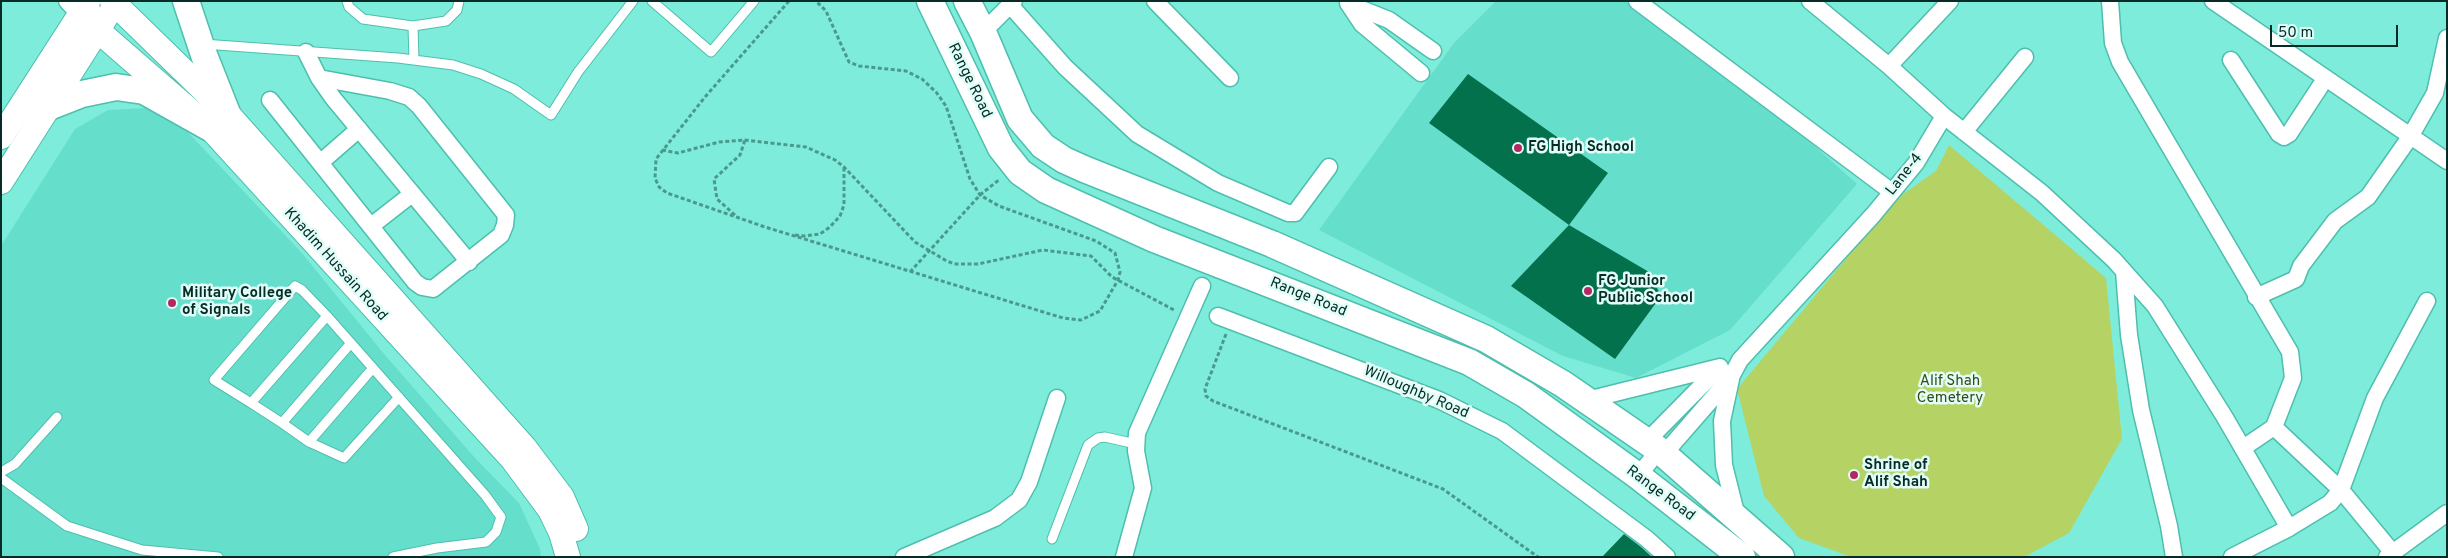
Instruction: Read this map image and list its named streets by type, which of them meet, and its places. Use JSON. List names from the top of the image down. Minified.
{"streets":{"main road":["Range Road","Khadim Hussain Road"],"street":["Lane-4","Willoughby Road"]},"crossings":[["Range Road","Lane-4"]],"parks":["Alif Shah Cemetery"],"places":["FG High School","FG Junior Public School","Military College of Signals","Shrine of Alif Shah"],"scale_bar":"50 m"}
